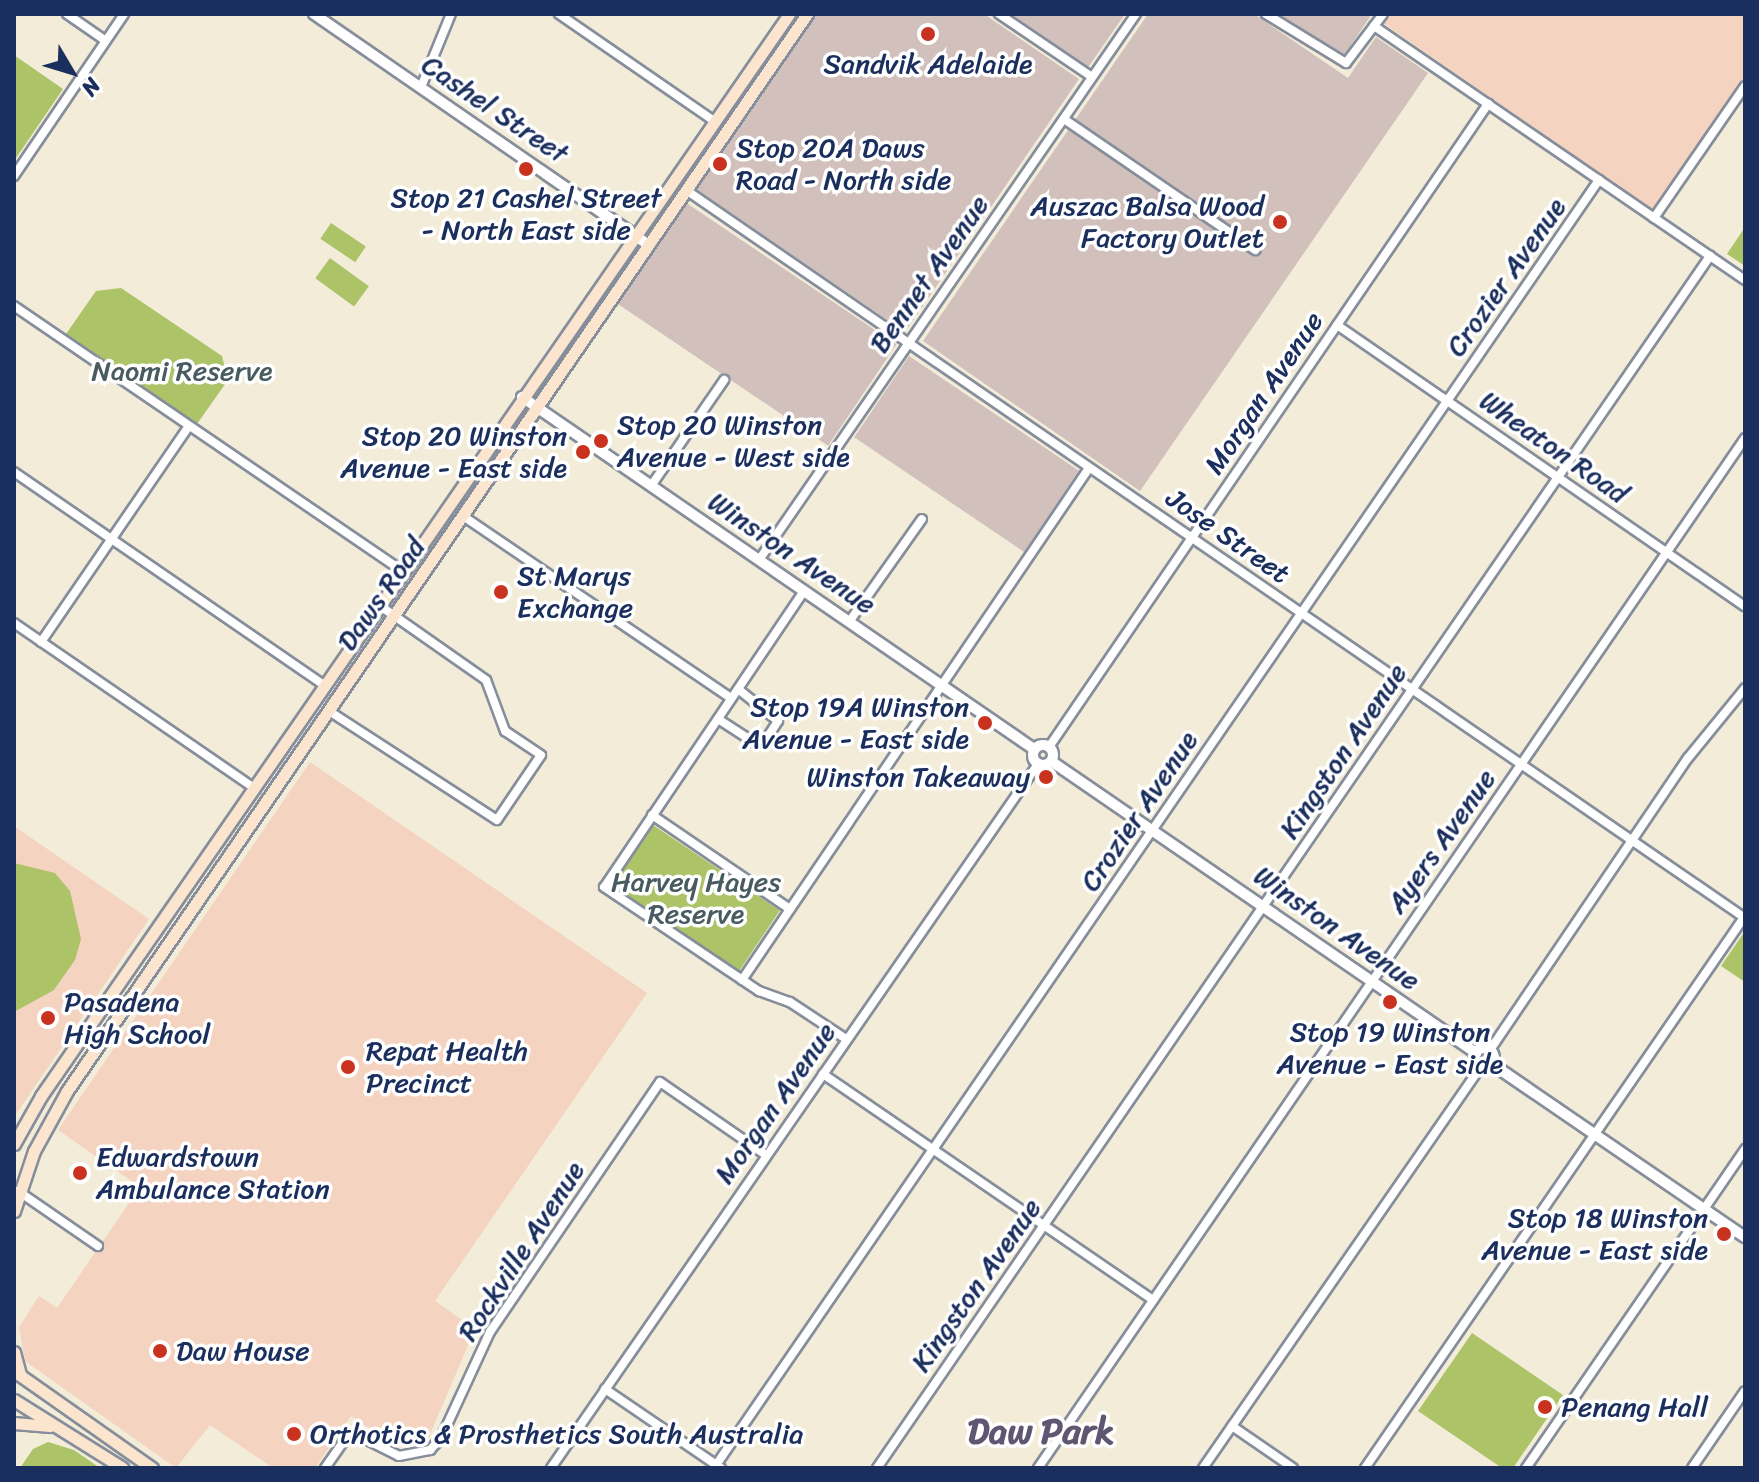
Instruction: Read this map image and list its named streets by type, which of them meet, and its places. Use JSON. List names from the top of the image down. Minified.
{"streets":{"main road":["Daws Road"],"street":["Cashel Street","Bennet Avenue","Crozier Avenue","Morgan Avenue","Wheaton Road","Jose Street","Winston Avenue","Kingston Avenue","Ayers Avenue","Rockville Avenue"]},"crossings":[["Cashel Street","Daws Road"],["Bennet Avenue","Jose Street"],["Bennet Avenue","Winston Avenue"],["Crozier Avenue","Wheaton Road"],["Crozier Avenue","Jose Street"],["Crozier Avenue","Winston Avenue"],["Morgan Avenue","Wheaton Road"],["Morgan Avenue","Jose Street"],["Morgan Avenue","Rockville Avenue"],["Wheaton Road","Kingston Avenue"],["Wheaton Road","Ayers Avenue"],["Jose Street","Daws Road"],["Jose Street","Kingston Avenue"],["Jose Street","Ayers Avenue"],["Winston Avenue","Daws Road"],["Winston Avenue","Kingston Avenue"],["Winston Avenue","Ayers Avenue"]],"districts":["Daw Park"],"parks":["Naomi Reserve","Harvey Hayes Reserve"],"places":["Sandvik Adelaide","Stop 20A Daws Road - North side","Stop 21 Cashel Street - North East side","Auszac Balsa Wood Factory Outlet","Stop 20 Winston Avenue - West side","Stop 20 Winston Avenue - East side","St Marys Exchange","Stop 19A Winston Avenue - East side","Winston Takeaway","Stop 19 Winston Avenue - East side","Pasadena High School","Repat Health Precinct","Edwardstown Ambulance Station","Stop 18 Winston Avenue - East side","Daw House","Penang Hall","Orthotics & Prosthetics South Australia"],"north":"bottom right"}
